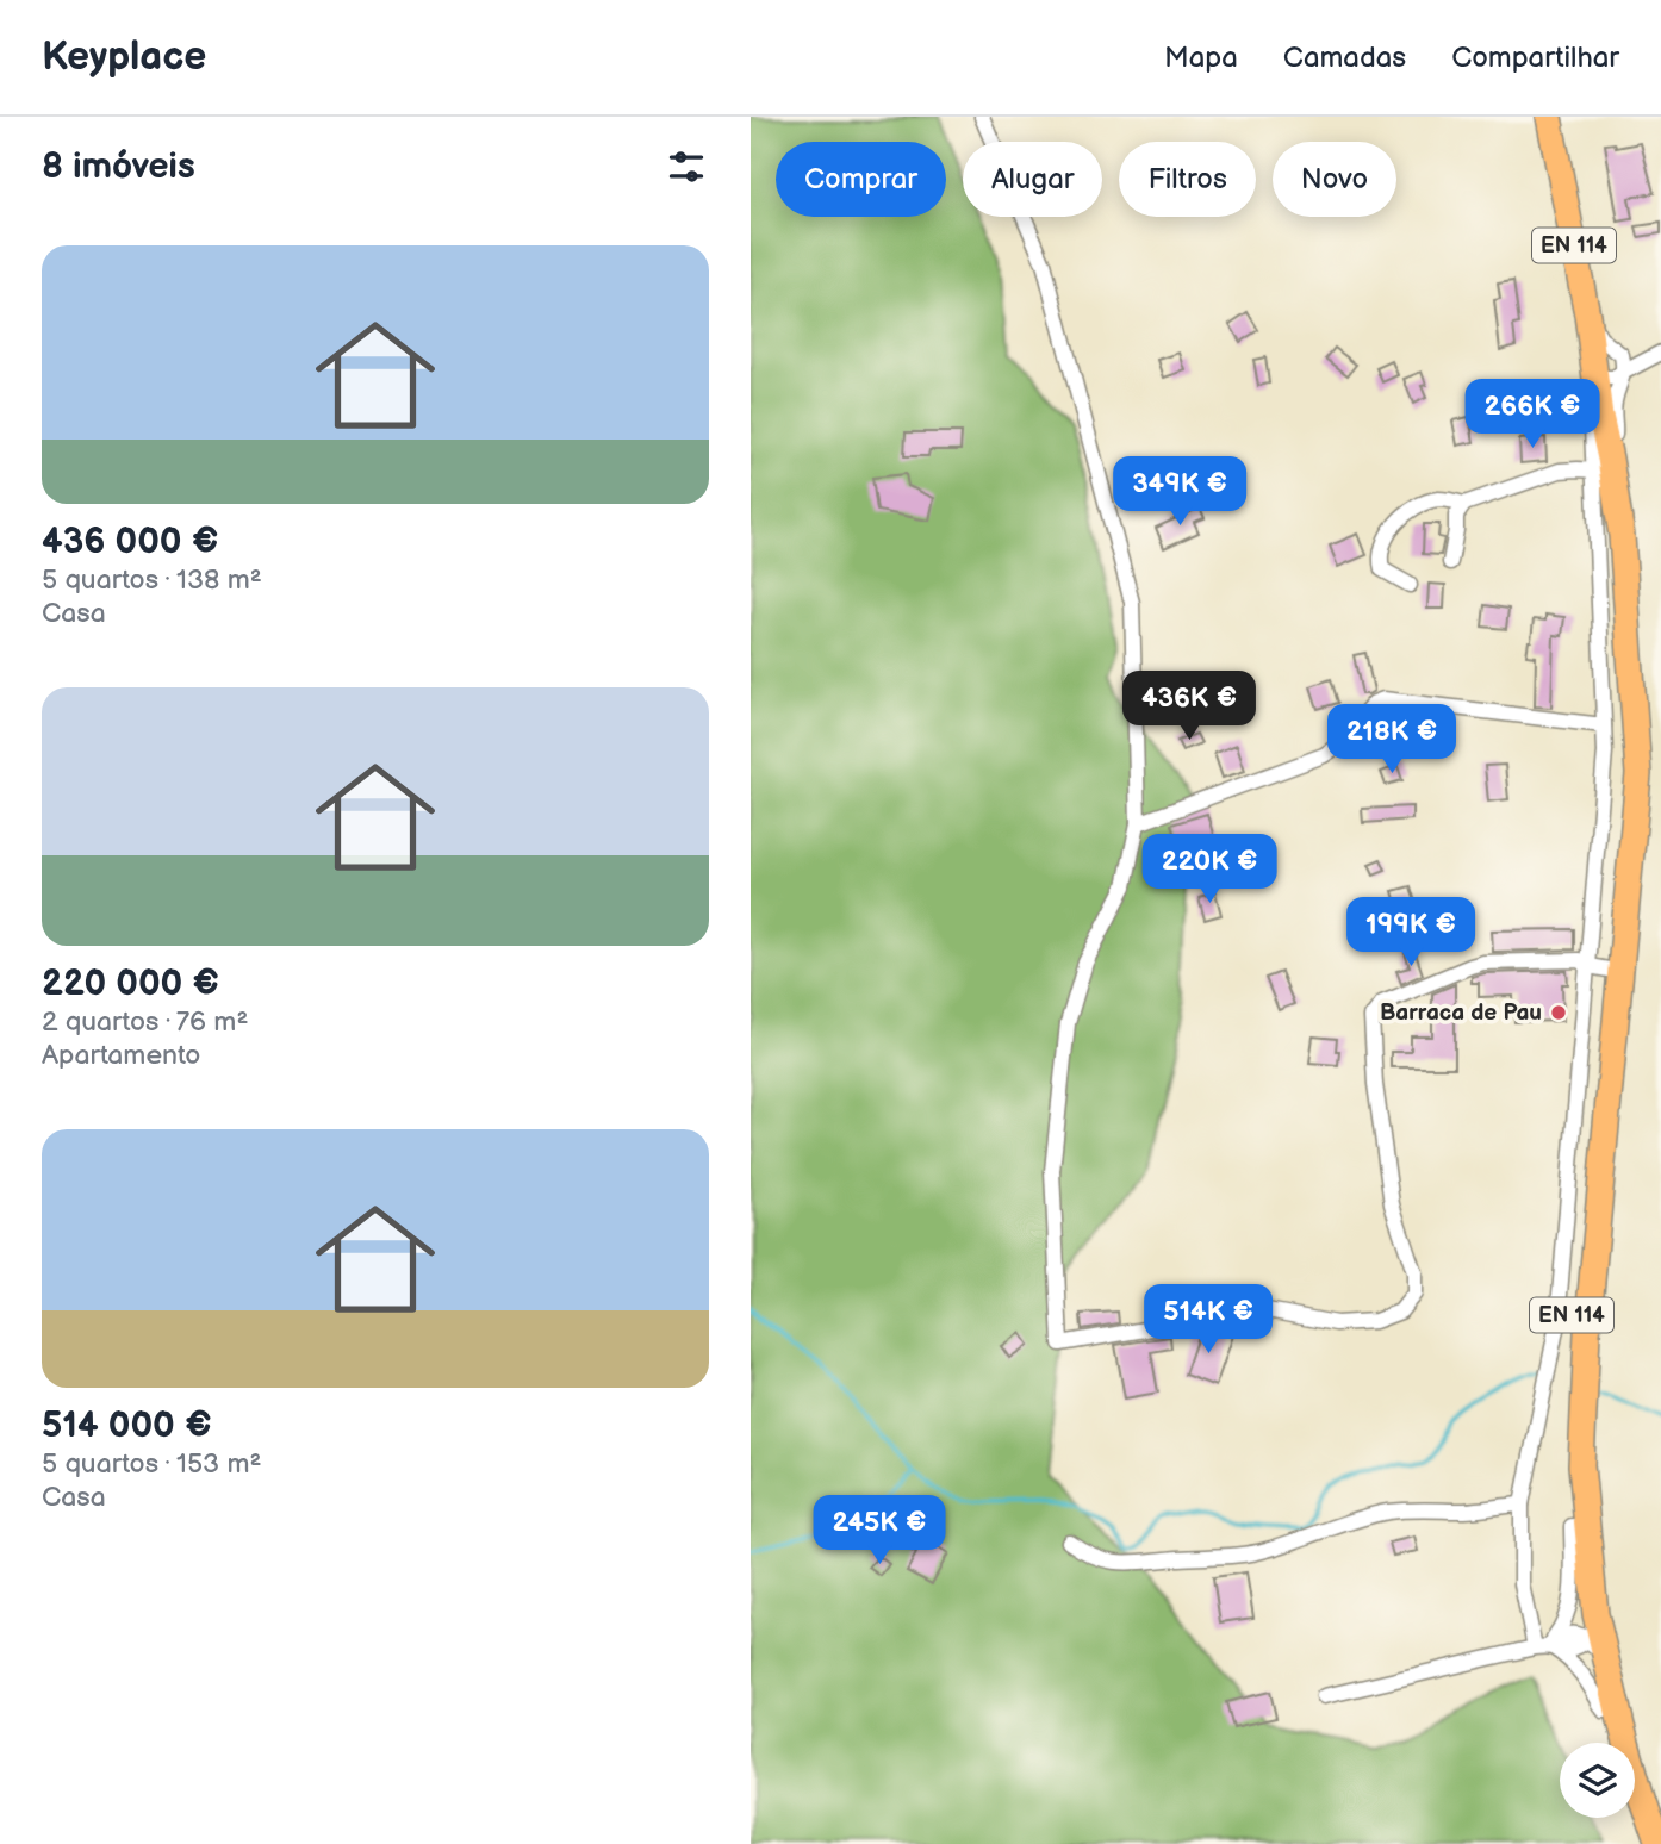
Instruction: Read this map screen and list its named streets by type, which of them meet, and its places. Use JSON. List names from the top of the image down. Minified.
{"streets":{"main road":["EN 114"]},"places":["Barraca de Pau"],"page":{"header":"Keyplace","nav":["Mapa","Camadas","Compartilhar"],"heading":"8 imóveis","chip":["Comprar","Alugar","Filtros","Novo"],"list":[{"name":"436 000 €","note":"5 quartos · 138 m² · Casa"},{"name":"220 000 €","note":"2 quartos · 76 m² · Apartamento"},{"name":"514 000 €","note":"5 quartos · 153 m² · Casa"}],"price":["266K €","349K €","436K €","218K €","220K €","199K €","514K €","245K €"]}}
